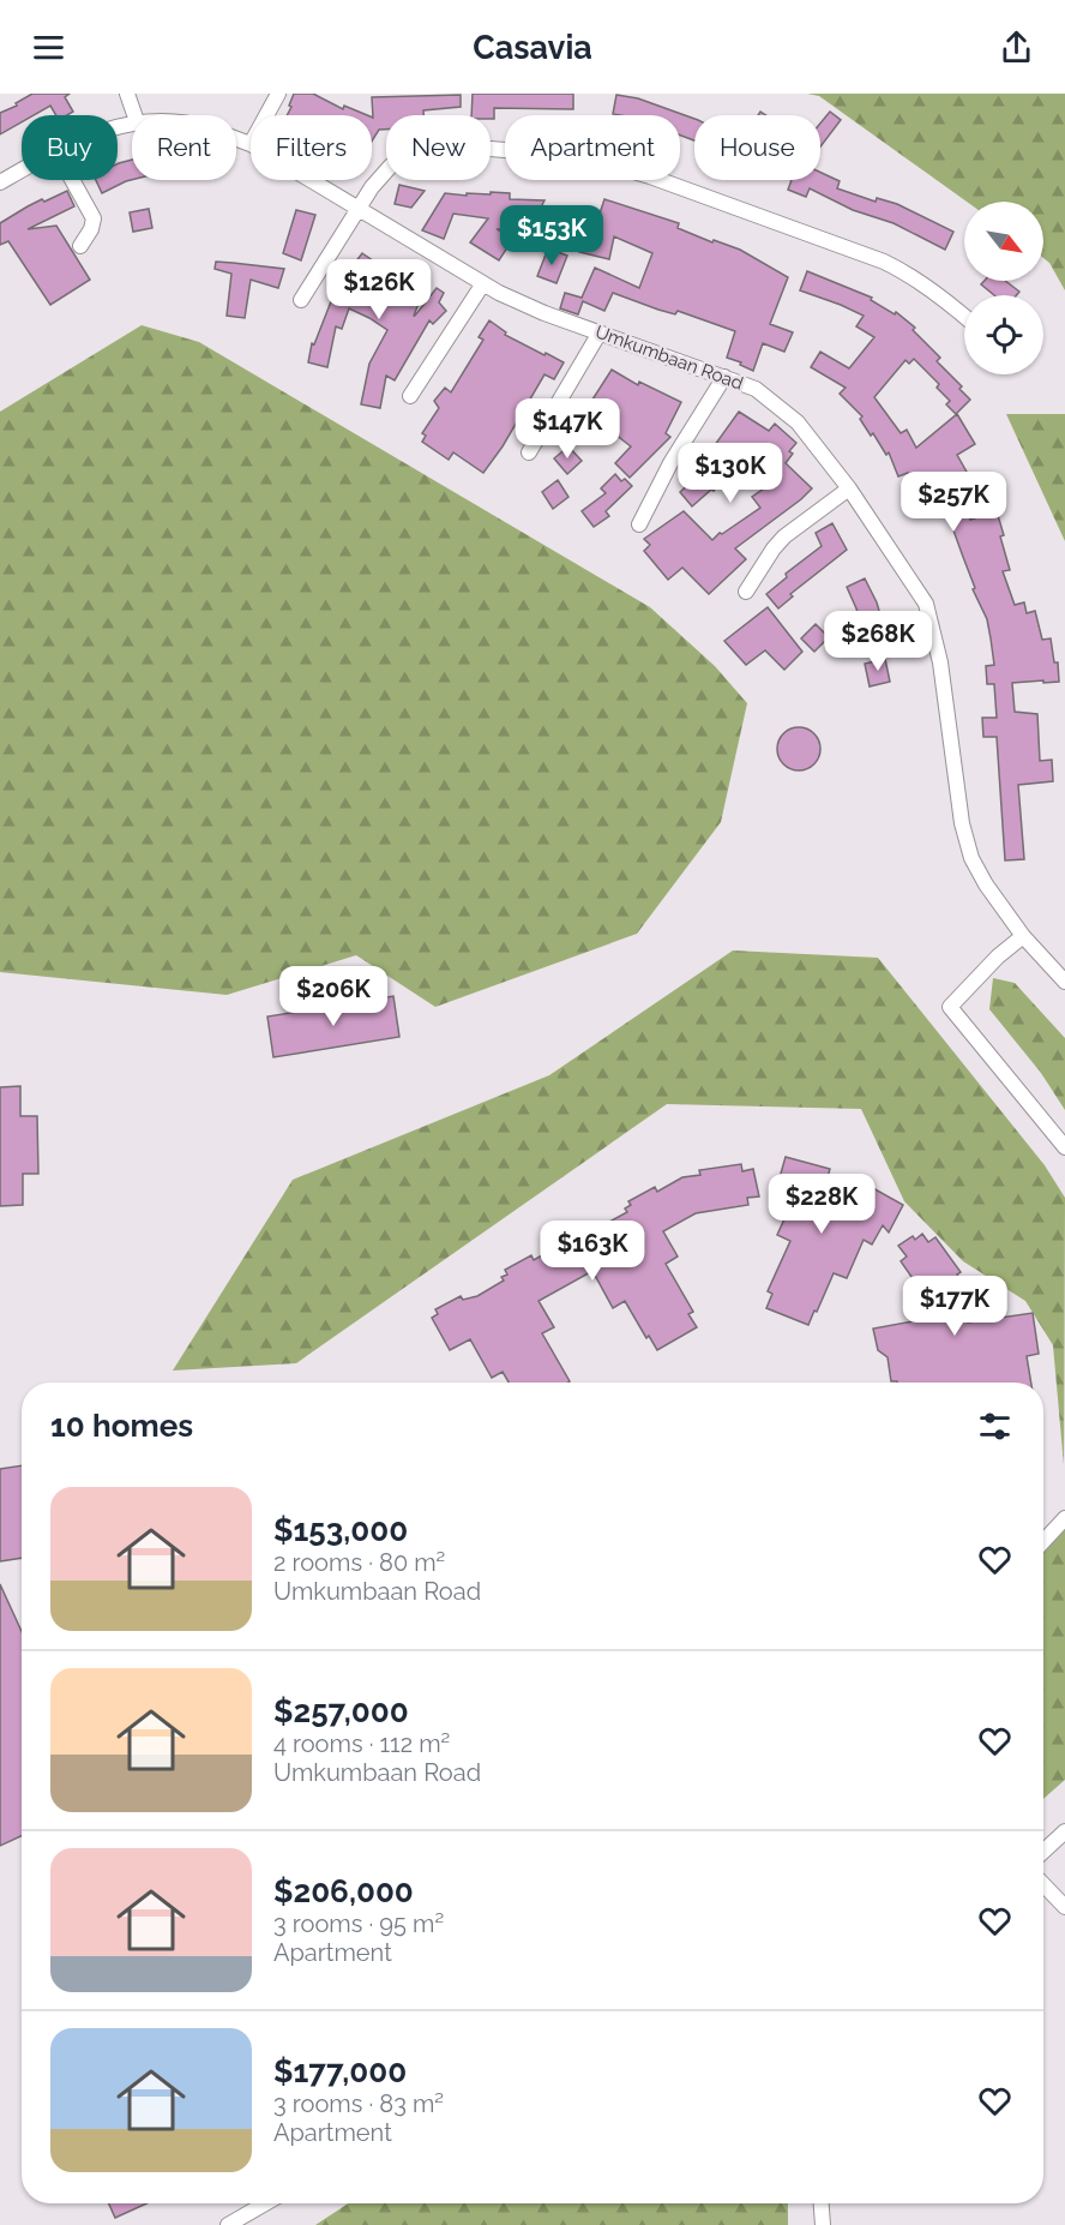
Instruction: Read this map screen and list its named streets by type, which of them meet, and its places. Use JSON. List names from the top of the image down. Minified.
{"streets":{"street":["Umkumbaan Road"]},"north":"bottom right","page":{"header":"Casavia","chip":["Buy","Rent","Filters","New","Apartment","House"],"price":["$153K","$126K","$147K","$130K","$257K","$268K","$206K","$228K","$163K","$177K"],"heading":"10 homes","list":[{"name":"$153,000","note":"2 rooms · 80 m² · Umkumbaan Road"},{"name":"$257,000","note":"4 rooms · 112 m² · Umkumbaan Road"},{"name":"$206,000","note":"3 rooms · 95 m² · Apartment"},{"name":"$177,000","note":"3 rooms · 83 m² · Apartment"}]}}
